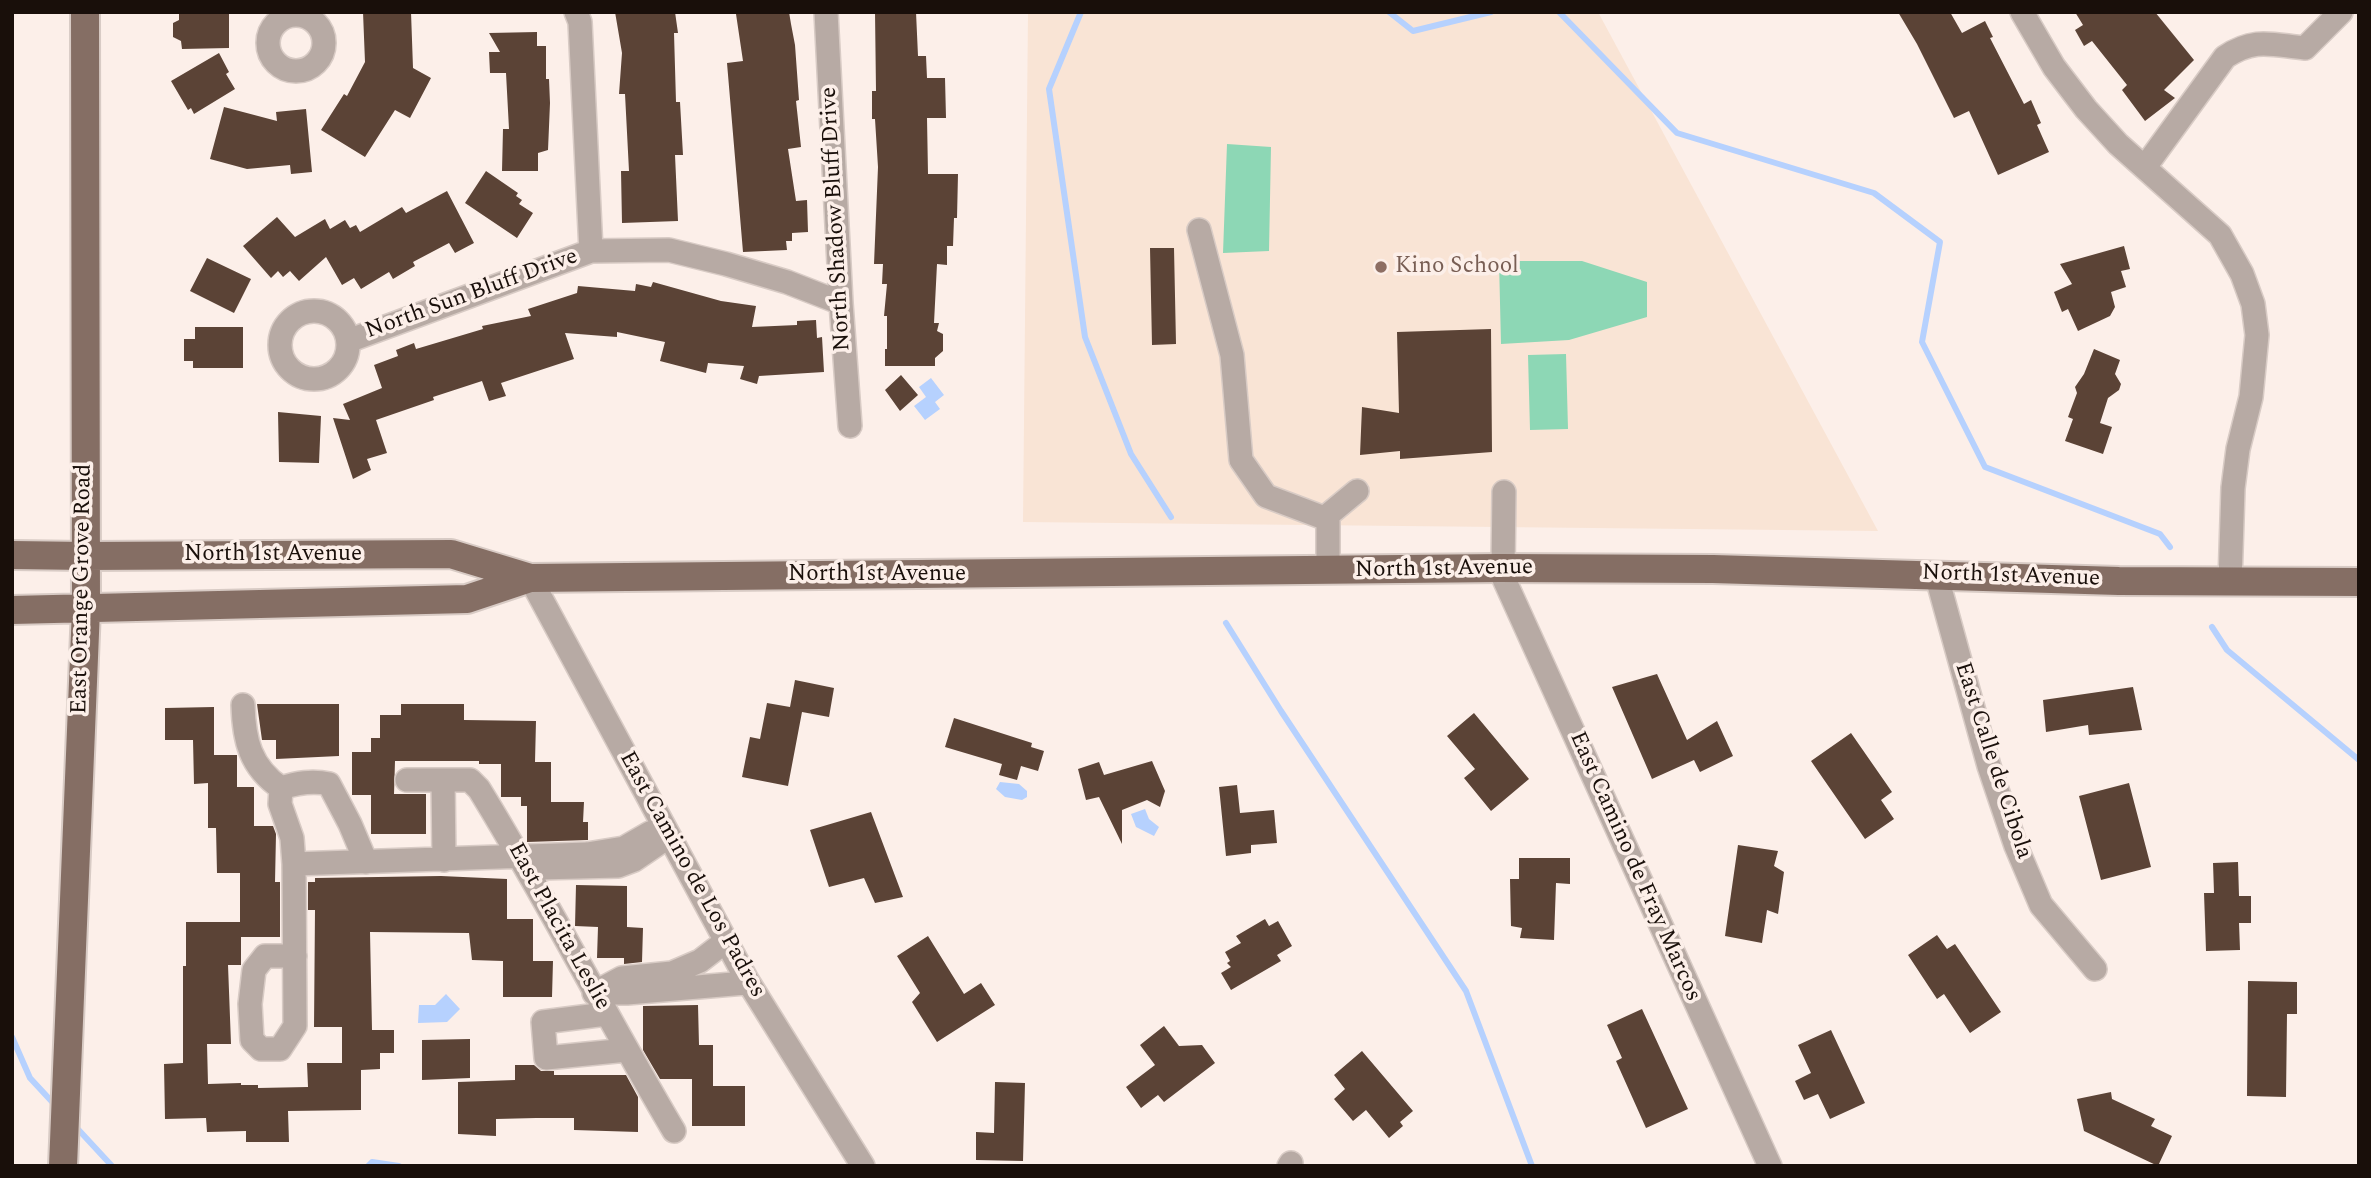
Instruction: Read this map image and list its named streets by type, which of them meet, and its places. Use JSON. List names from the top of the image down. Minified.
{"streets":{"main road":["North 1st Avenue","East Orange Grove Road"],"street":["North Shadow Bluff Drive","North Sun Bluff Drive","East Calle de Cibola","East Camino de Fray Marcos","East Camino de Los Padres","East Placita Leslie"]},"crossings":[["North Shadow Bluff Drive","North Sun Bluff Drive"],["North 1st Avenue","East Orange Grove Road"],["North 1st Avenue","East Calle de Cibola"],["North 1st Avenue","East Camino de Fray Marcos"],["North 1st Avenue","East Camino de Los Padres"]],"places":["Kino School"]}
